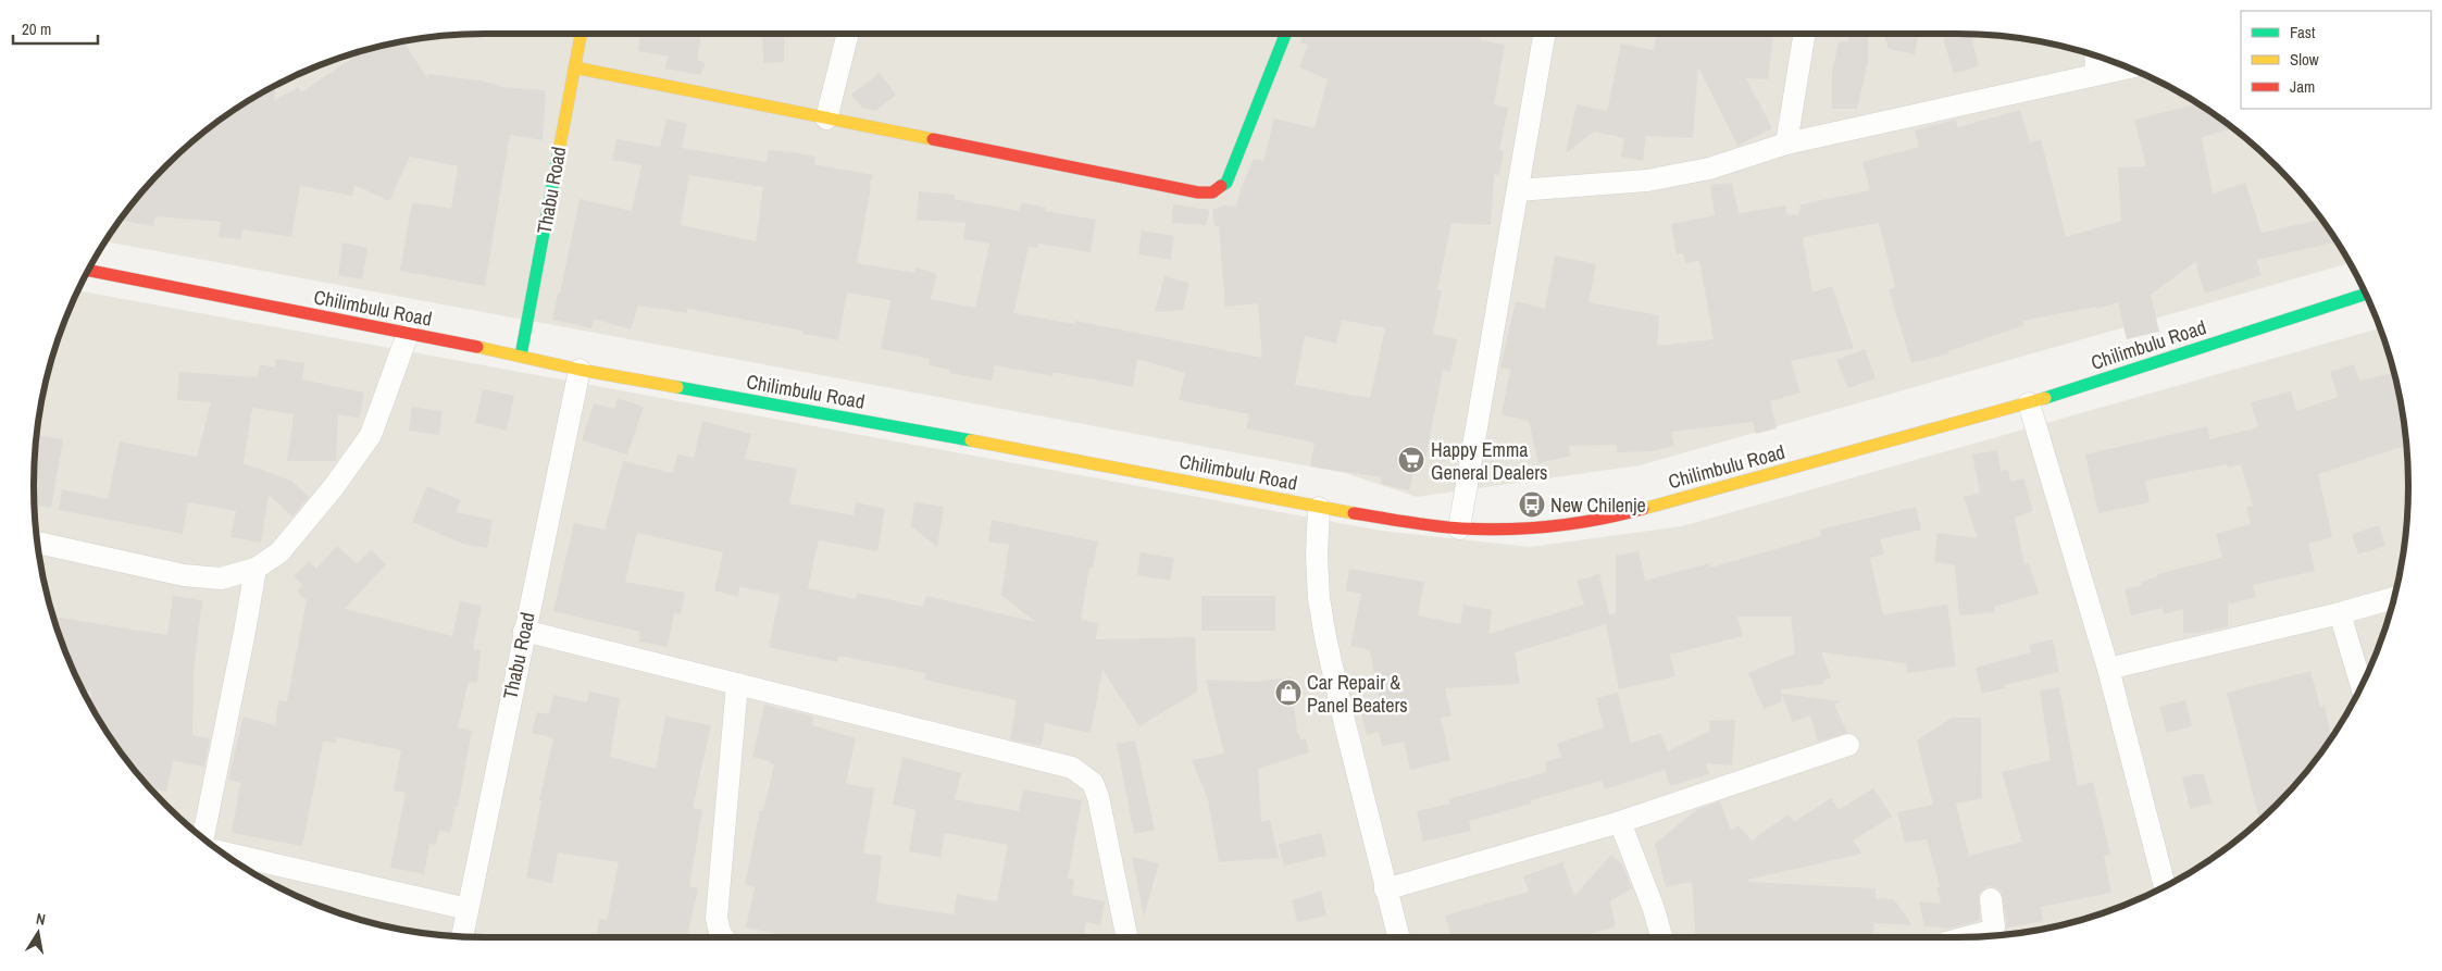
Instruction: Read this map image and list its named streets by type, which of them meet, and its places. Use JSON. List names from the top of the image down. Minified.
{"streets":{"main road":["Thabu Road","Chilimbulu Road"]},"crossings":[["Thabu Road","Chilimbulu Road"]],"places":{"supermarket":["Happy Emma General Dealers"],"bus stop":["New Chilenje"],"shop":["Car Repair & Panel Beaters"]},"legend":["Fast","Slow","Jam"],"scale_bar":"20 m","north":"top"}
